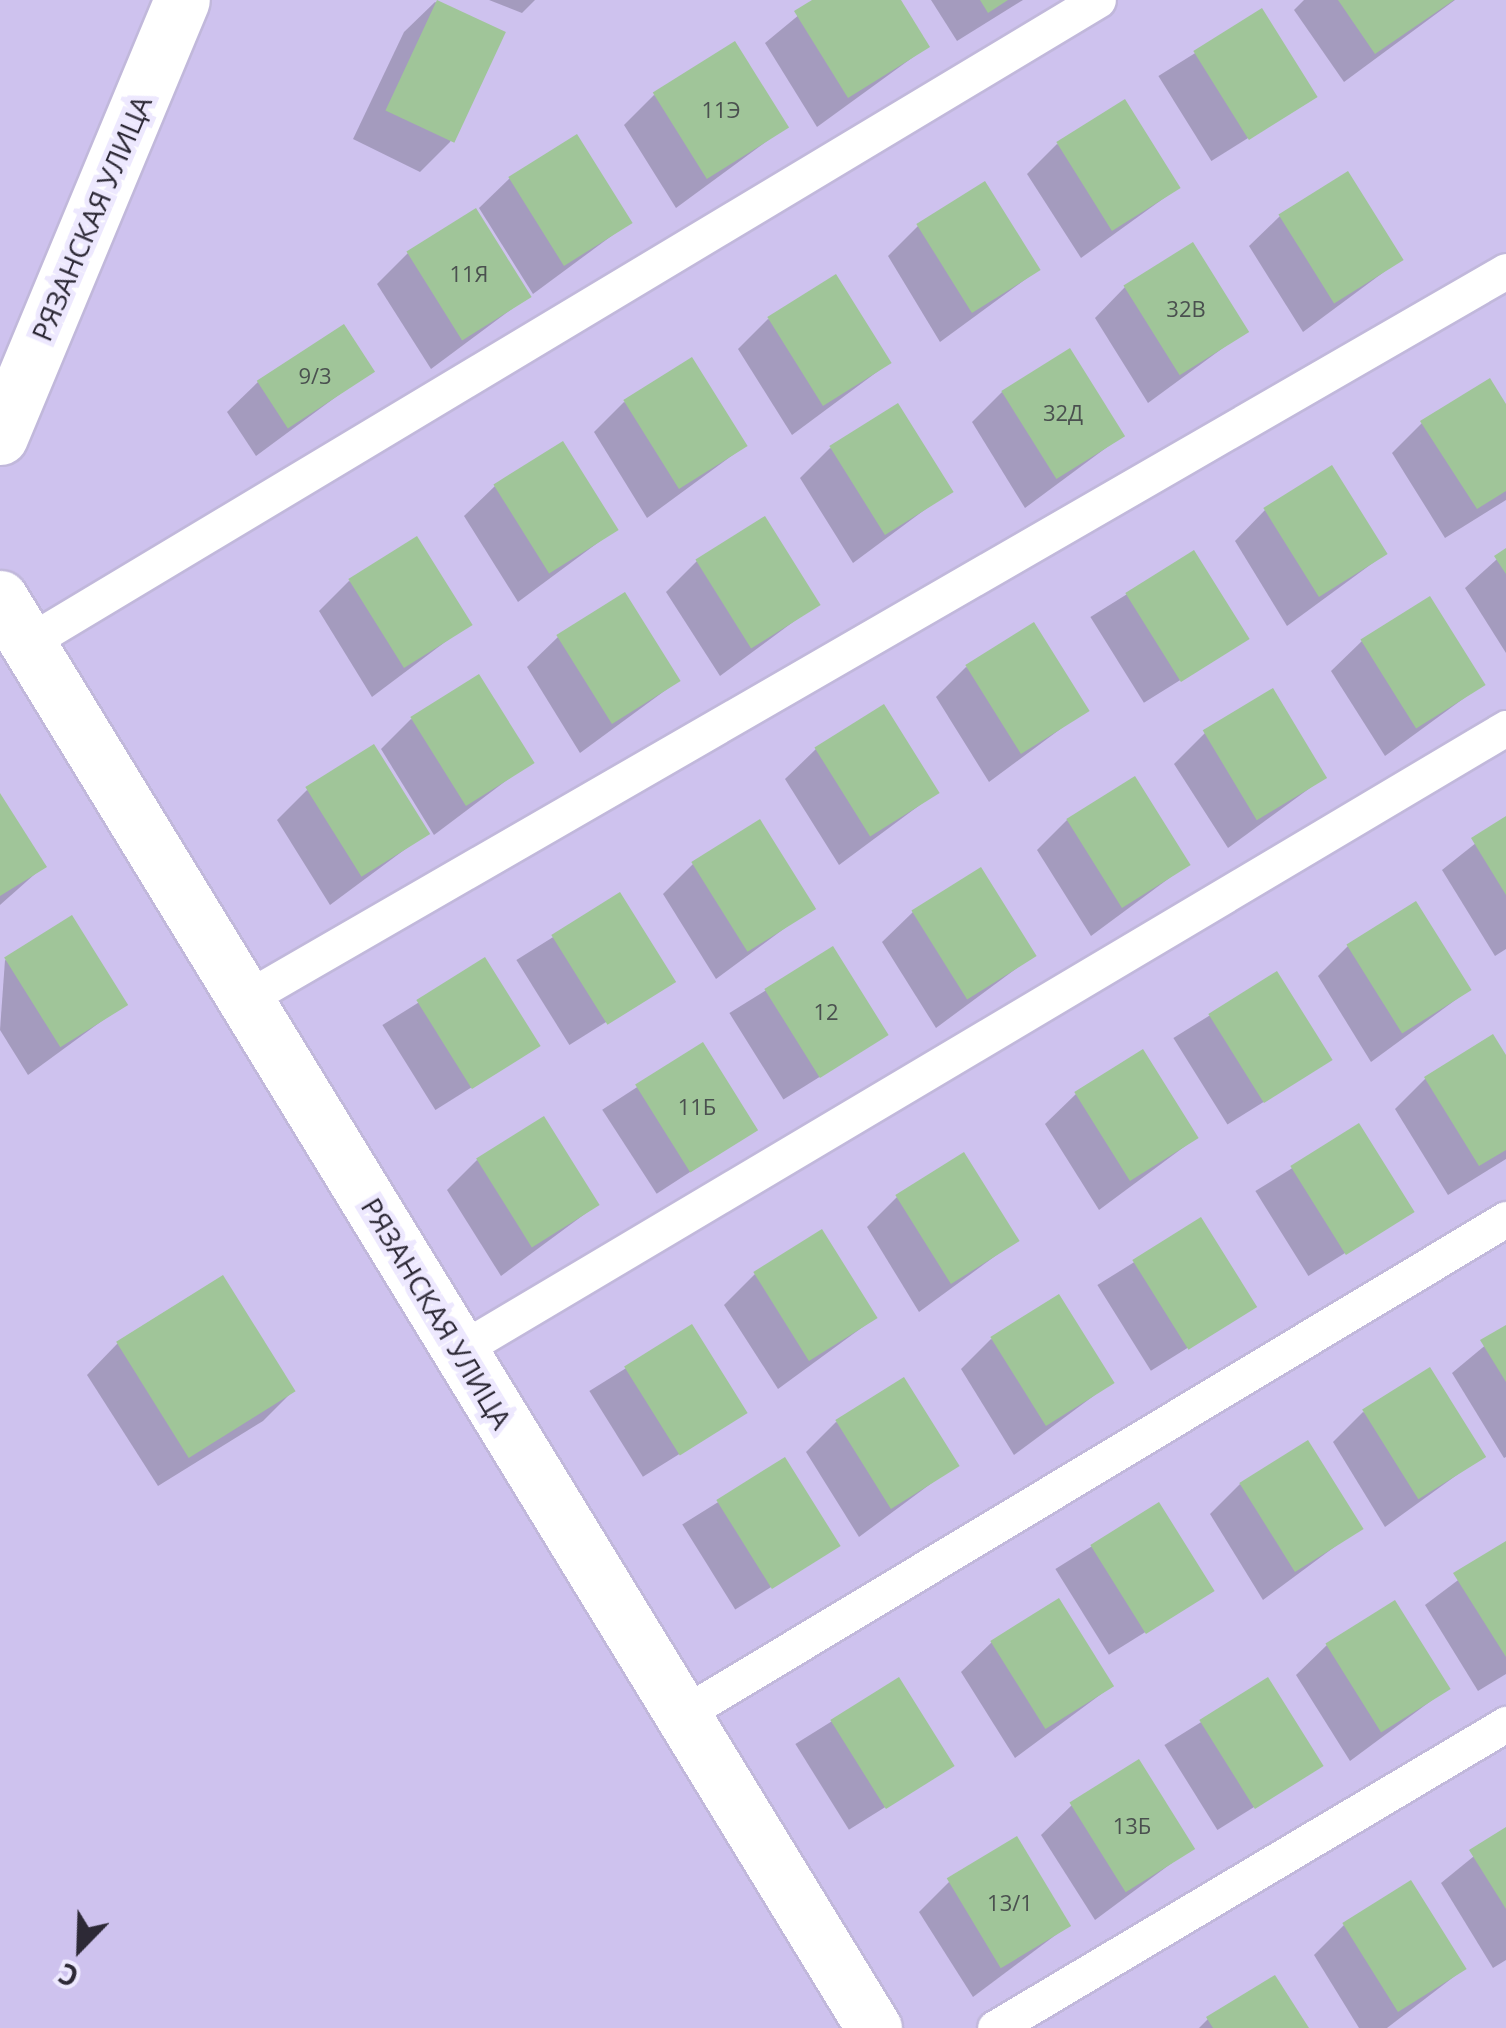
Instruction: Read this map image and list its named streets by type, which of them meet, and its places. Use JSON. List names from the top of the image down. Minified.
{"streets":{"street":["РЯЗАНСКАЯ УЛИЦА"]},"house_numbers":["11Э","11Я","32В","9/3","32Д","12","11Б","13Б","13/1"],"north":"bottom left"}
